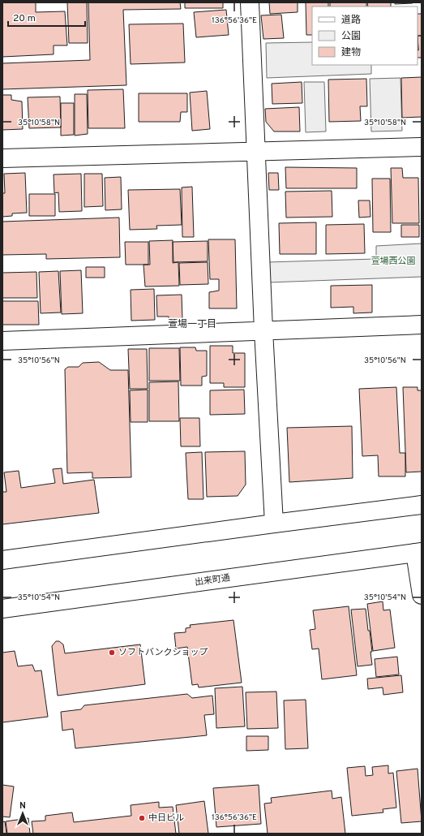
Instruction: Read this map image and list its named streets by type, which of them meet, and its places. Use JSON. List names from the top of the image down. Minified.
{"streets":{"street":["出来町通"]},"districts":["萱場一丁目"],"parks":["萱場西公園"],"places":["ソフトバンクショップ","中日ビル"],"legend":["道路","公園","建物"],"scale_bar":"20 m","north":"top","coordinates":["136°56'36\"E","35°10'58\"N","35°10'56\"N","35°10'54\"N"]}
